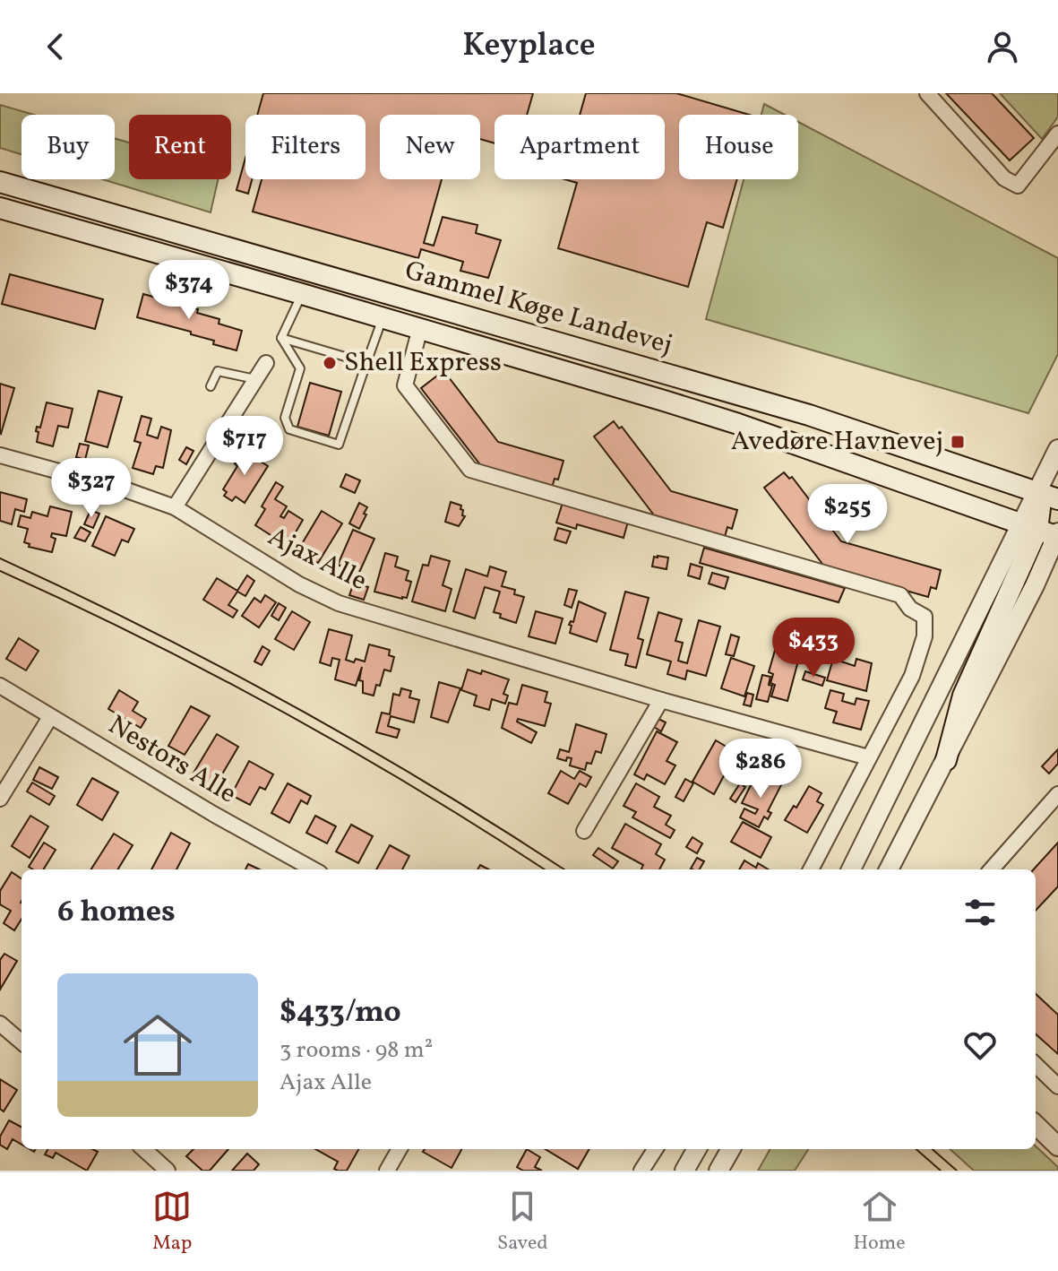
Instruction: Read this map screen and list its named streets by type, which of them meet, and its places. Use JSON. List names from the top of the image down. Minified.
{"streets":{"main road":["Gammel Køge Landevej"],"street":["Ajax Alle","Nestors Alle"]},"crossings":[["Gammel Køge Landevej","Ajax Alle"]],"places":{"other":["Shell Express"],"transit":["Avedøre Havnevej"]},"page":{"header":"Keyplace","chip":["Buy","Rent","Filters","New","Apartment","House"],"price":["$374","$717","$327","$255","$433","$286"],"heading":"6 homes","list":[{"name":"$433/mo","note":"3 rooms · 98 m² · Ajax Alle"}],"tabs":["Map","Saved","Home"]}}
